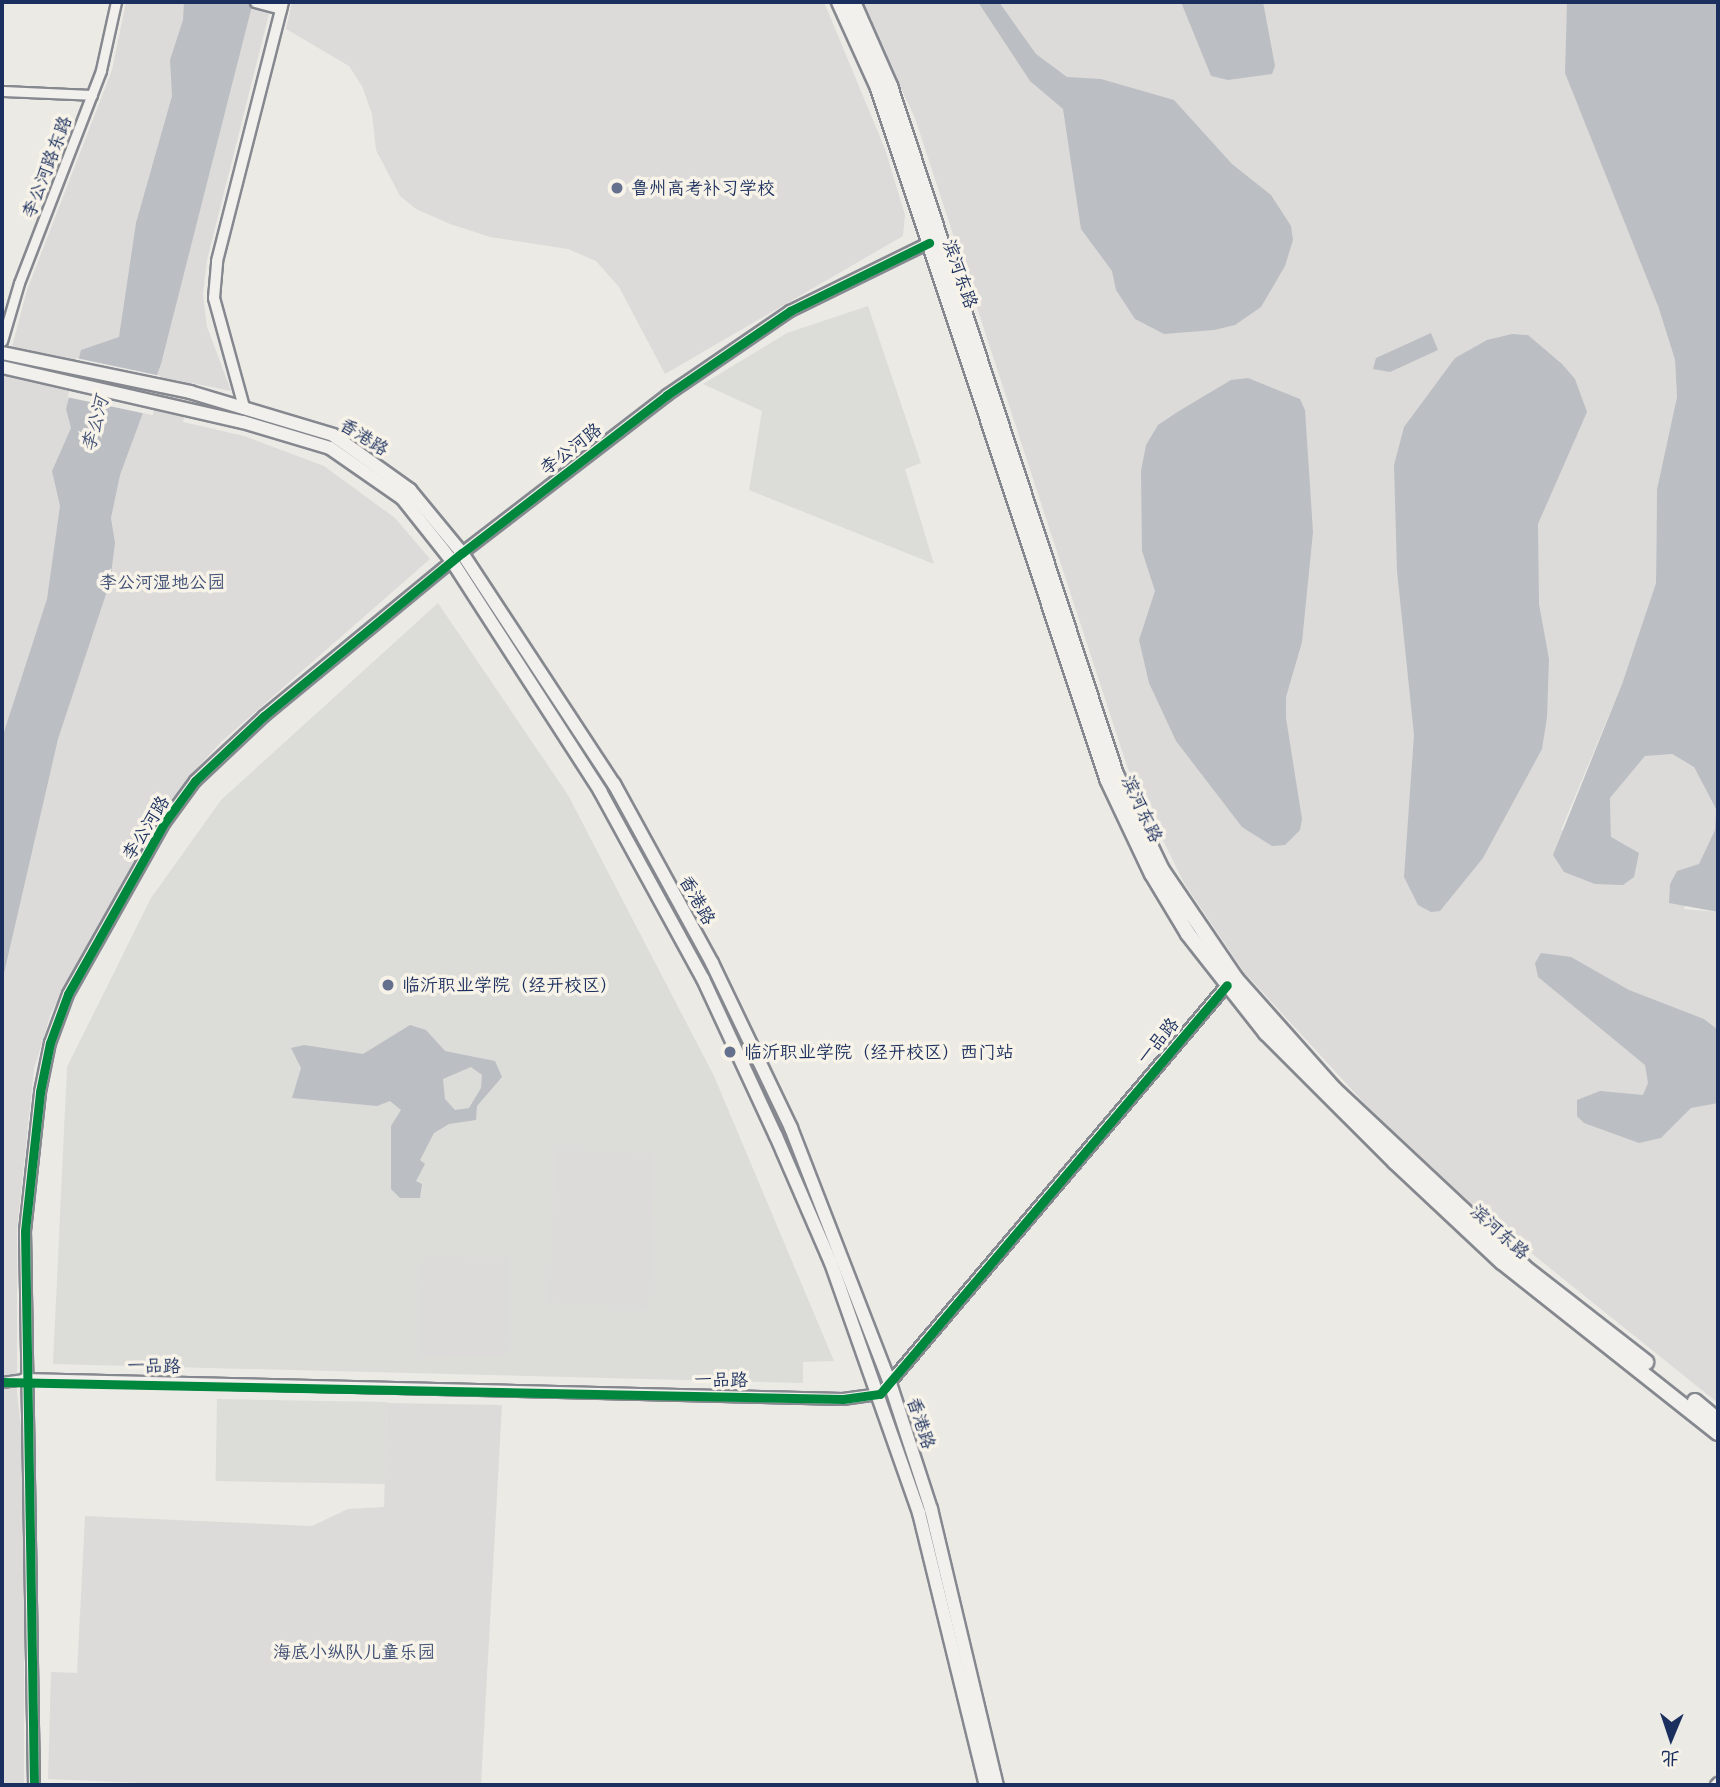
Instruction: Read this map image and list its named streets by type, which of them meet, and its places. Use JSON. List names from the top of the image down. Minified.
{"streets":{"main road":["滨河东路","香港路"],"street":["李公河路东路","李公河路","一品路"]},"crossings":[["滨河东路","李公河路"],["滨河东路","一品路"],["香港路","李公河路"],["香港路","一品路"],["李公河路","一品路"]],"water":["李公河"],"parks":["李公河湿地公园","海底小纵队儿童乐园"],"places":["鲁州高考补习学校","临沂职业学院（经开校区）","临沂职业学院（经开校区）西门站"],"north":"bottom"}
